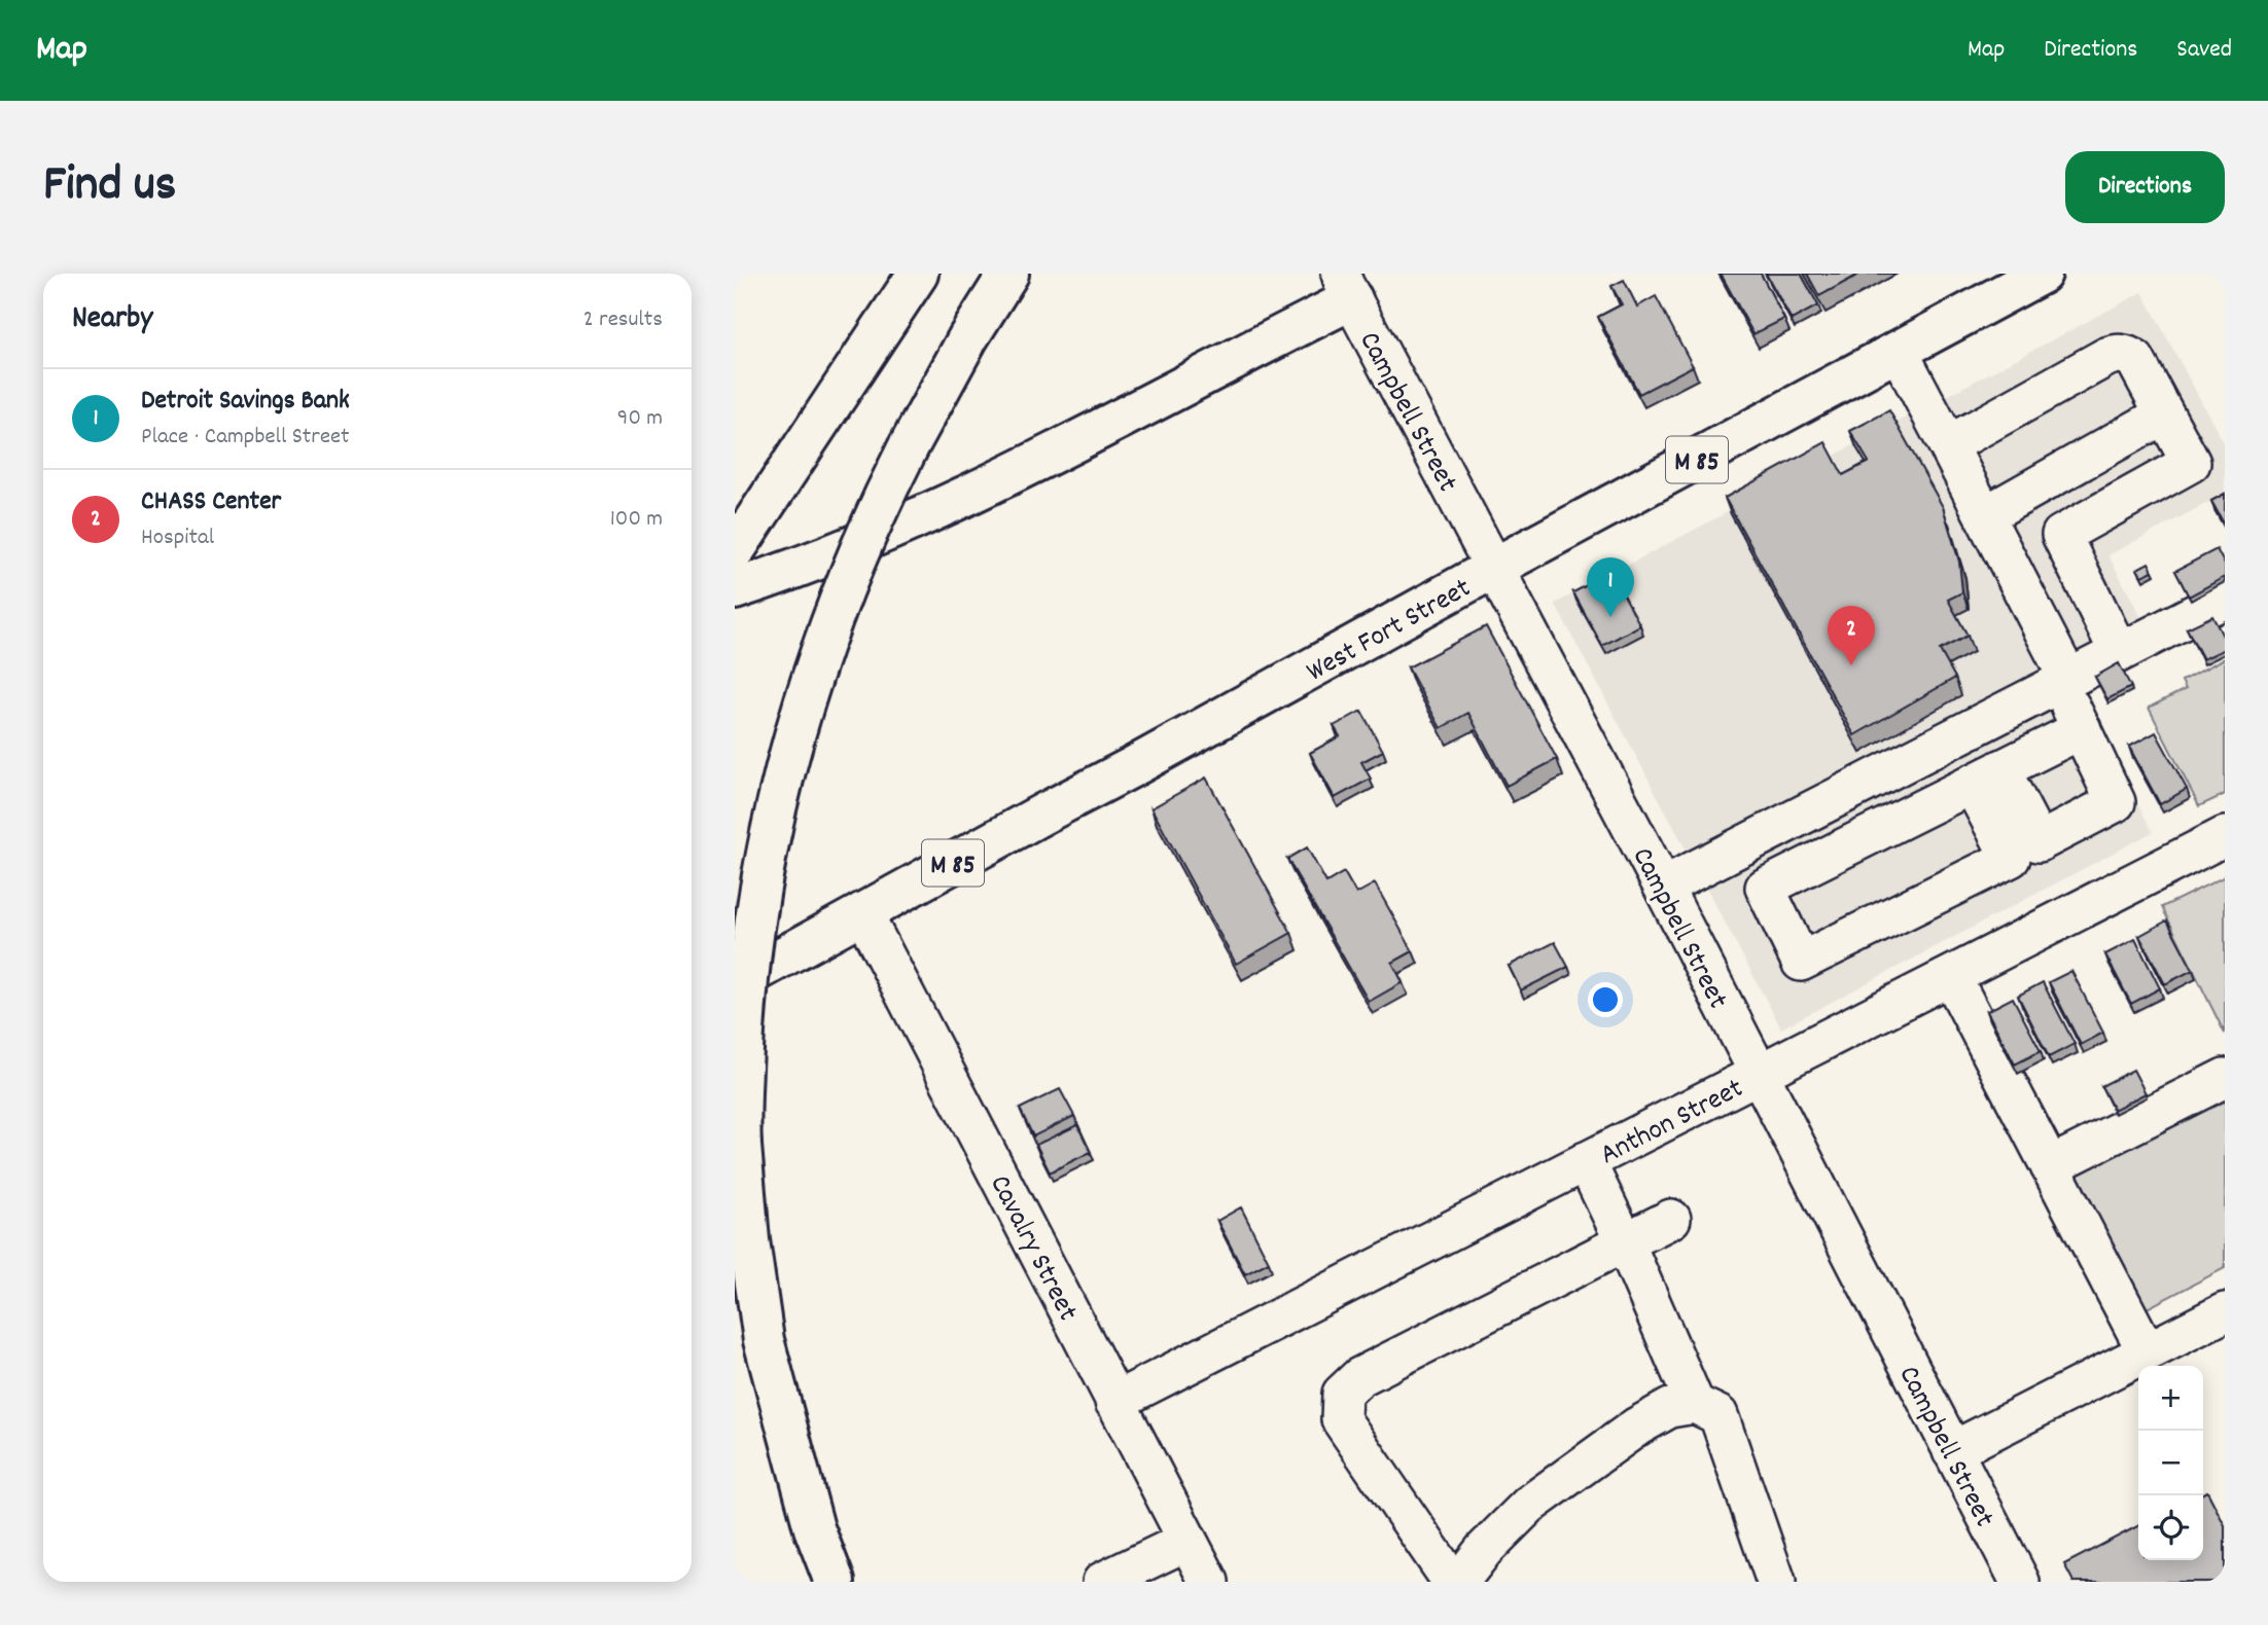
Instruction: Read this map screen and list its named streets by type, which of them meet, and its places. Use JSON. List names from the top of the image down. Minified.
{"streets":{"main road":["M 85","West Fort Street"],"street":["Campbell Street","Anthon Street","Cavalry Street"]},"crossings":[["Campbell Street","West Fort Street"],["Campbell Street","Anthon Street"],["West Fort Street","Cavalry Street"],["Anthon Street","Cavalry Street"]],"page":{"header":"Map","nav":["Map","Directions","Saved"],"title":"Find us","buttons":"Directions","heading":["Nearby","2 results"],"list":[{"mark":"1","name":"Detroit Savings Bank","note":"Place · Campbell Street","value":"90 m"},{"mark":"2","name":"CHASS Center","note":"Hospital","value":"100 m"}],"pins":["1","2"],"map_buttons":["+","−"]}}
